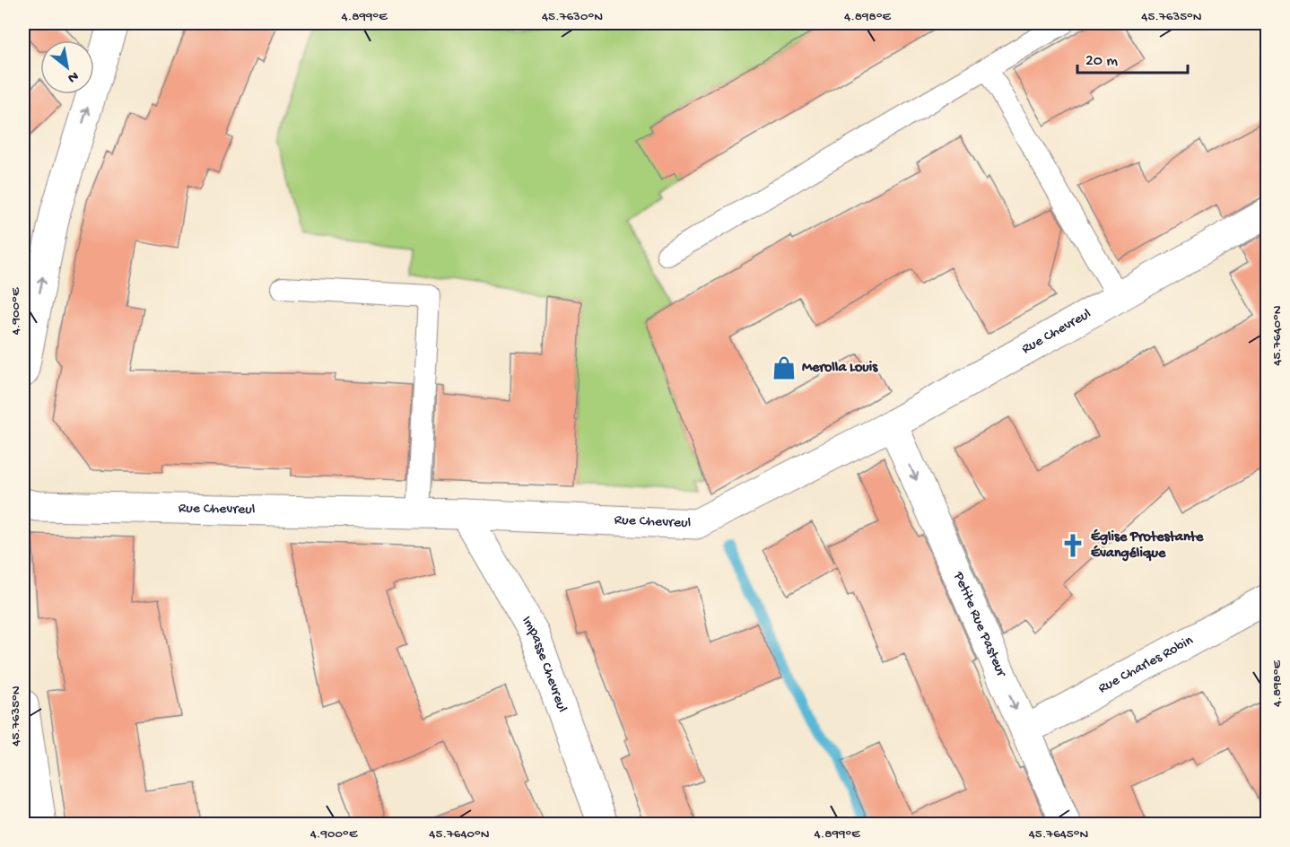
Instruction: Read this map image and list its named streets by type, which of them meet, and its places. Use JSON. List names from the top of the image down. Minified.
{"streets":{"street":["Rue Chevreul","Petite Rue Pasteur","Impasse Chevreul","Rue Charles Robin"]},"crossings":[["Rue Chevreul","Petite Rue Pasteur"],["Rue Chevreul","Impasse Chevreul"],["Petite Rue Pasteur","Rue Charles Robin"]],"one_way":["Petite Rue Pasteur"],"places":{"shop":["Merolla Louis"],"church":["Église Protestante Évangélique"]},"scale_bar":"20 m","north":"bottom right","coordinates":["4.899°E","45.7630°N","4.898°E","45.7635°N","4.900°E","45.7640°N","45.7645°N"]}
